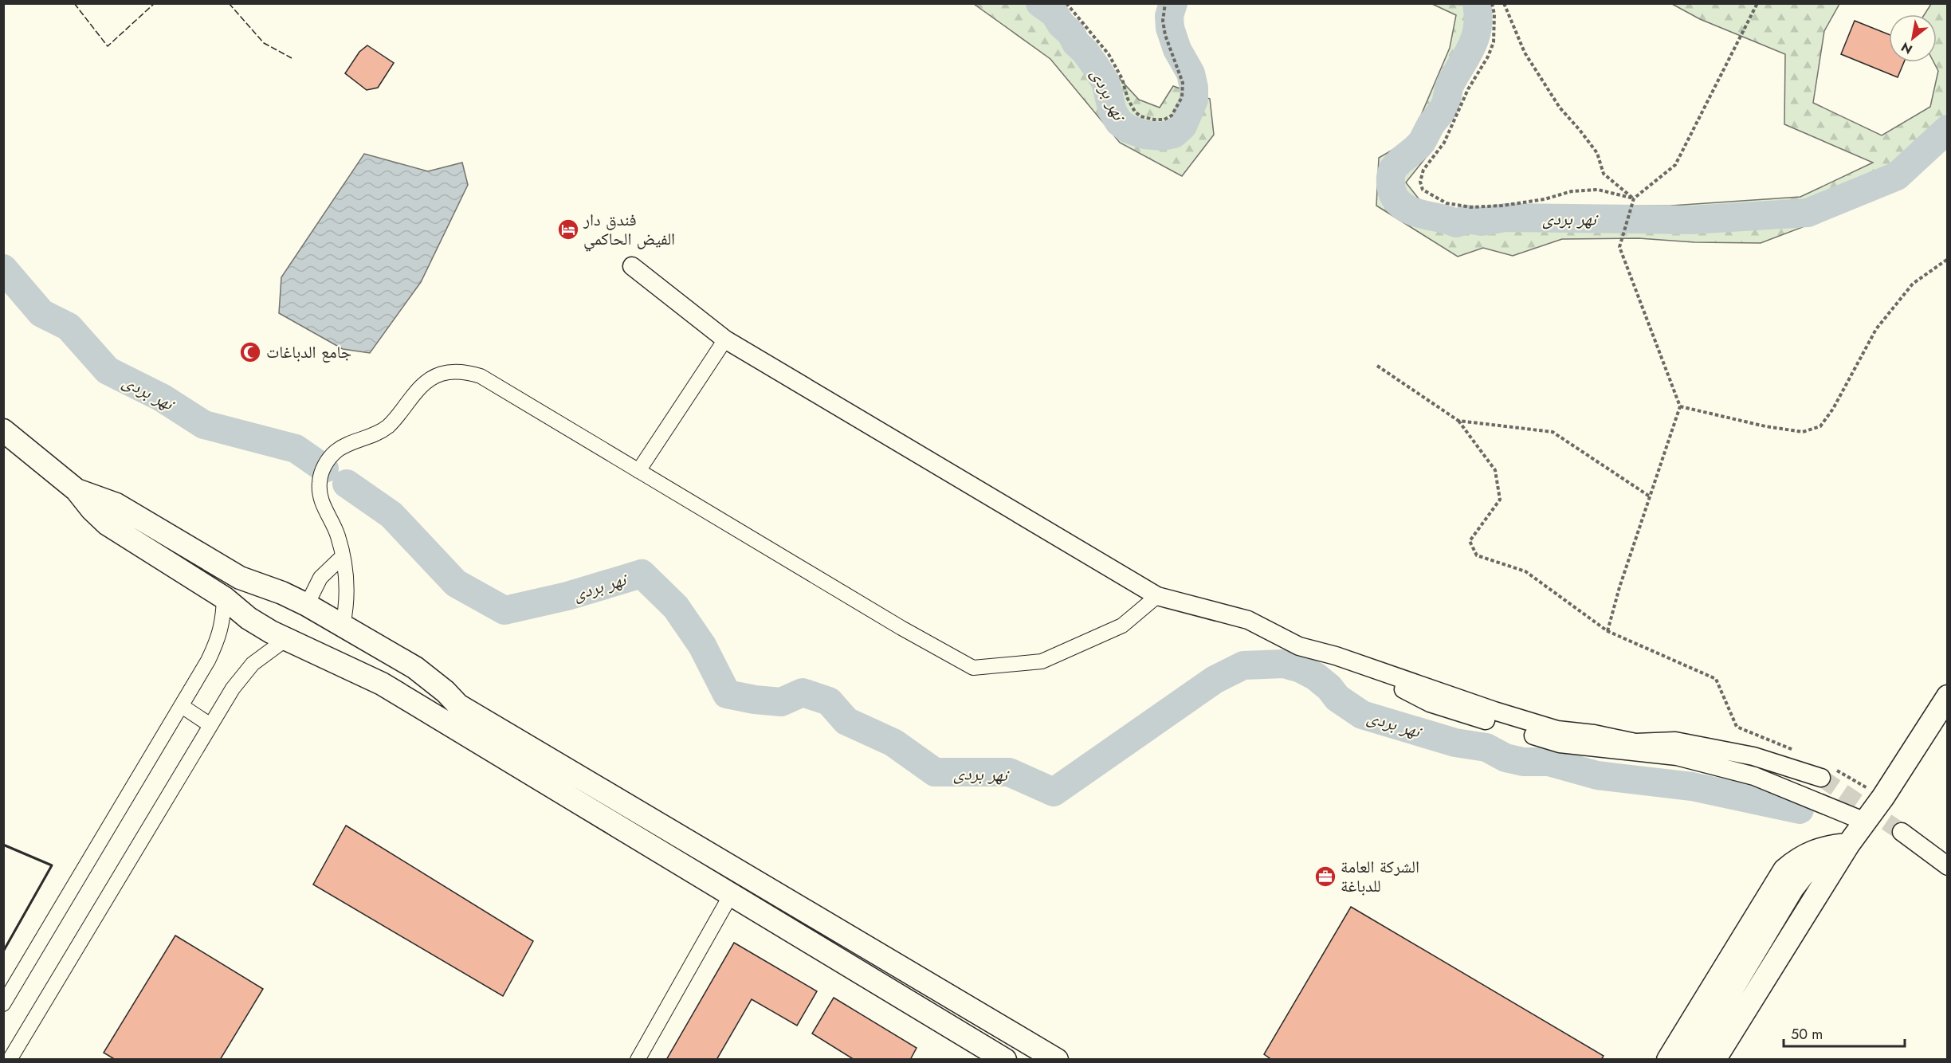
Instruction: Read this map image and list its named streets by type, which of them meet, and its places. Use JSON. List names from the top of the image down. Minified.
{"water":["نهر بردى"],"places":{"hotel":["فندق دار الفيض الحاكمي"],"mosque":["جامع الدباغات"],"office":["الشركة العامة للدباغة"]},"scale_bar":"50 m","north":"bottom left"}
